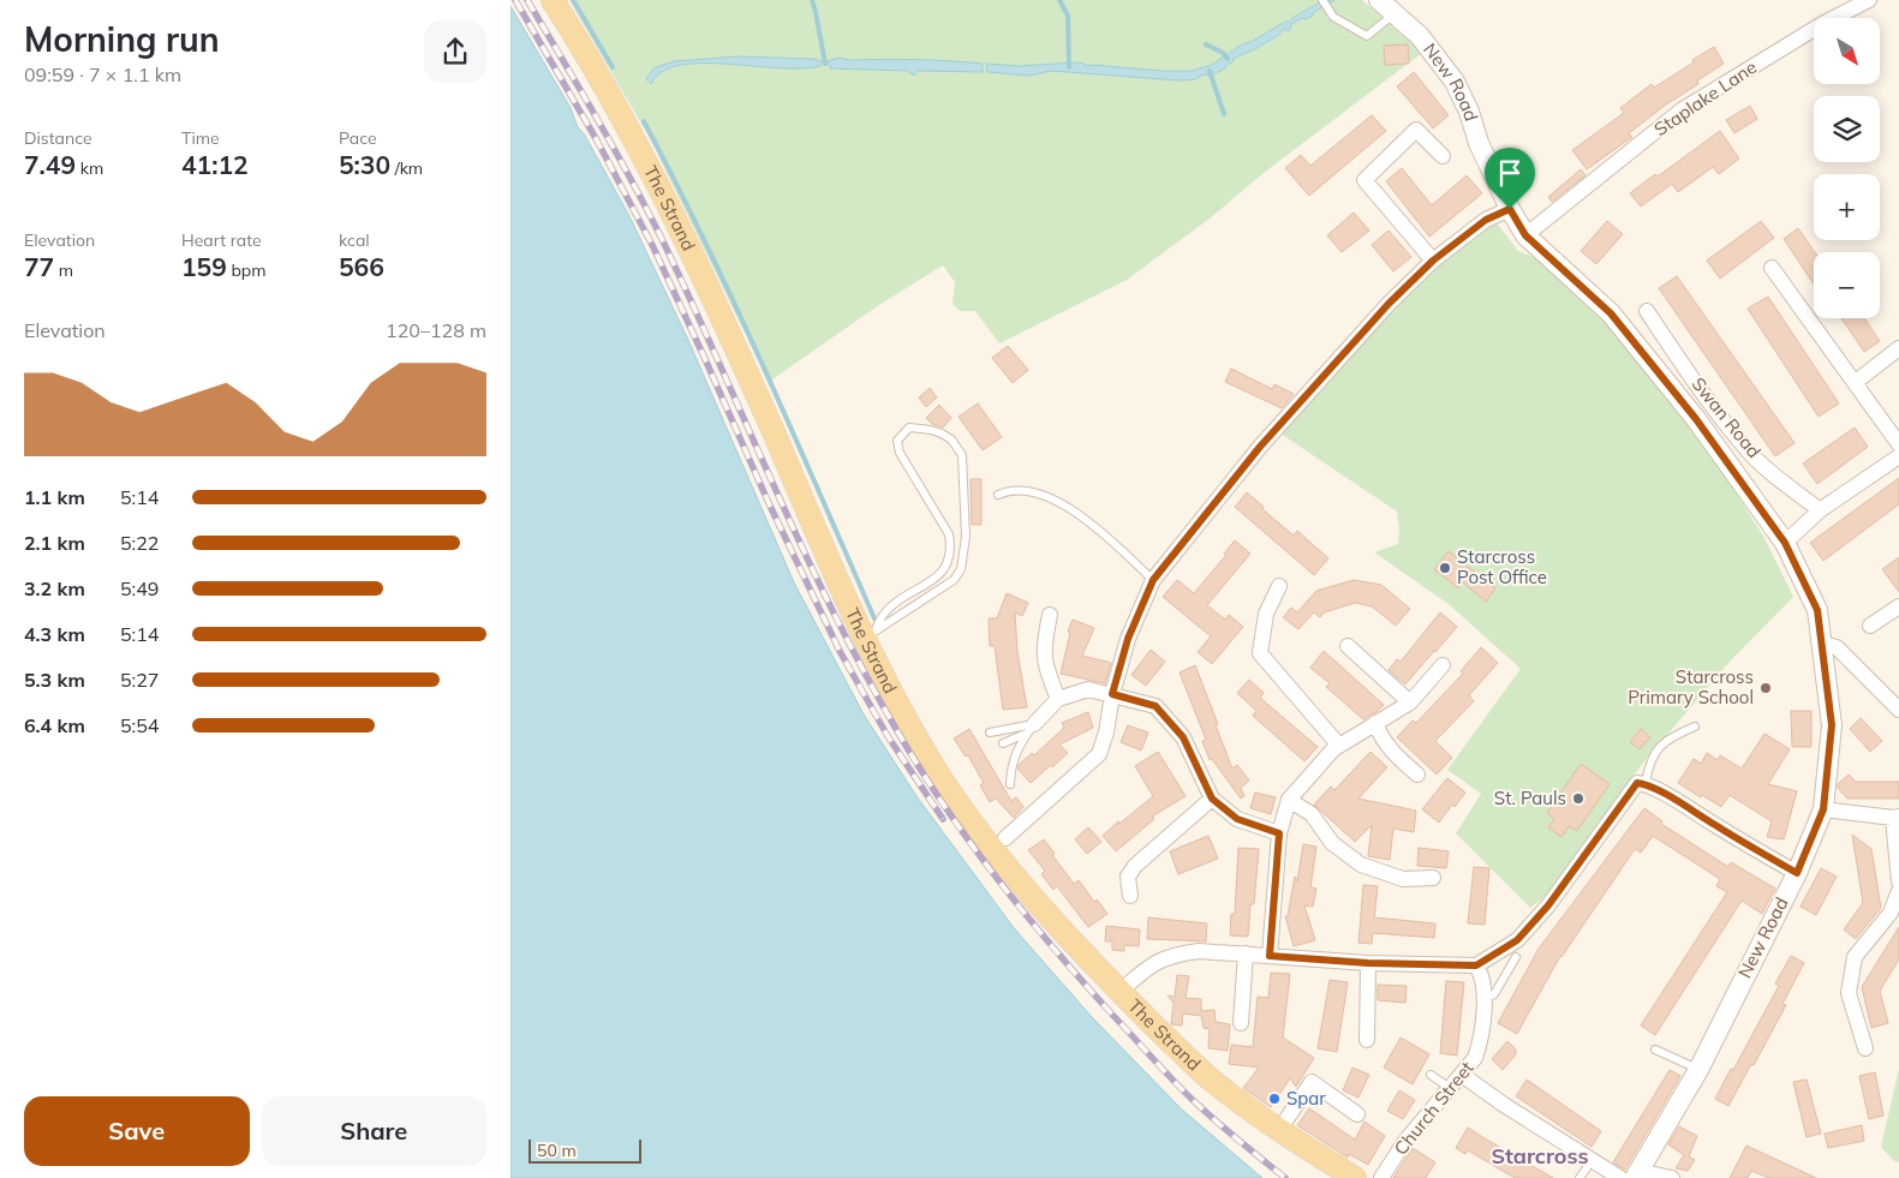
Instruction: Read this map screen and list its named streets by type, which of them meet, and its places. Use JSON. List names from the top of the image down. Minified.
{"streets":{"main road":["The Strand"],"street":["New Road","Staplake Lane","Swan Road","Church Street"]},"crossings":[["New Road","Staplake Lane"]],"districts":["Starcross"],"places":["Starcross Post Office","Starcross Primary School","St. Pauls","Spar"],"scale_bar":"50 m","north":"bottom right","page":{"heading":["Morning run","09:59 · 7 × 1.1 km"],"map_buttons":["+","−"],"stats":[["Distance","7.49 km"],["Time","41:12"],["Pace","5:30 /km"],["Elevation","77 m"],["Heart rate","159 bpm"],["kcal","566"]],"chart":["Elevation","120–128 m"],"list":[{"name":"1.1 km","note":"5:14"},{"name":"2.1 km","note":"5:22"},{"name":"3.2 km","note":"5:49"},{"name":"4.3 km","note":"5:14"},{"name":"5.3 km","note":"5:27"},{"name":"6.4 km","note":"5:54"}],"buttons":["Save","Share"],"scale":"50 m"}}
